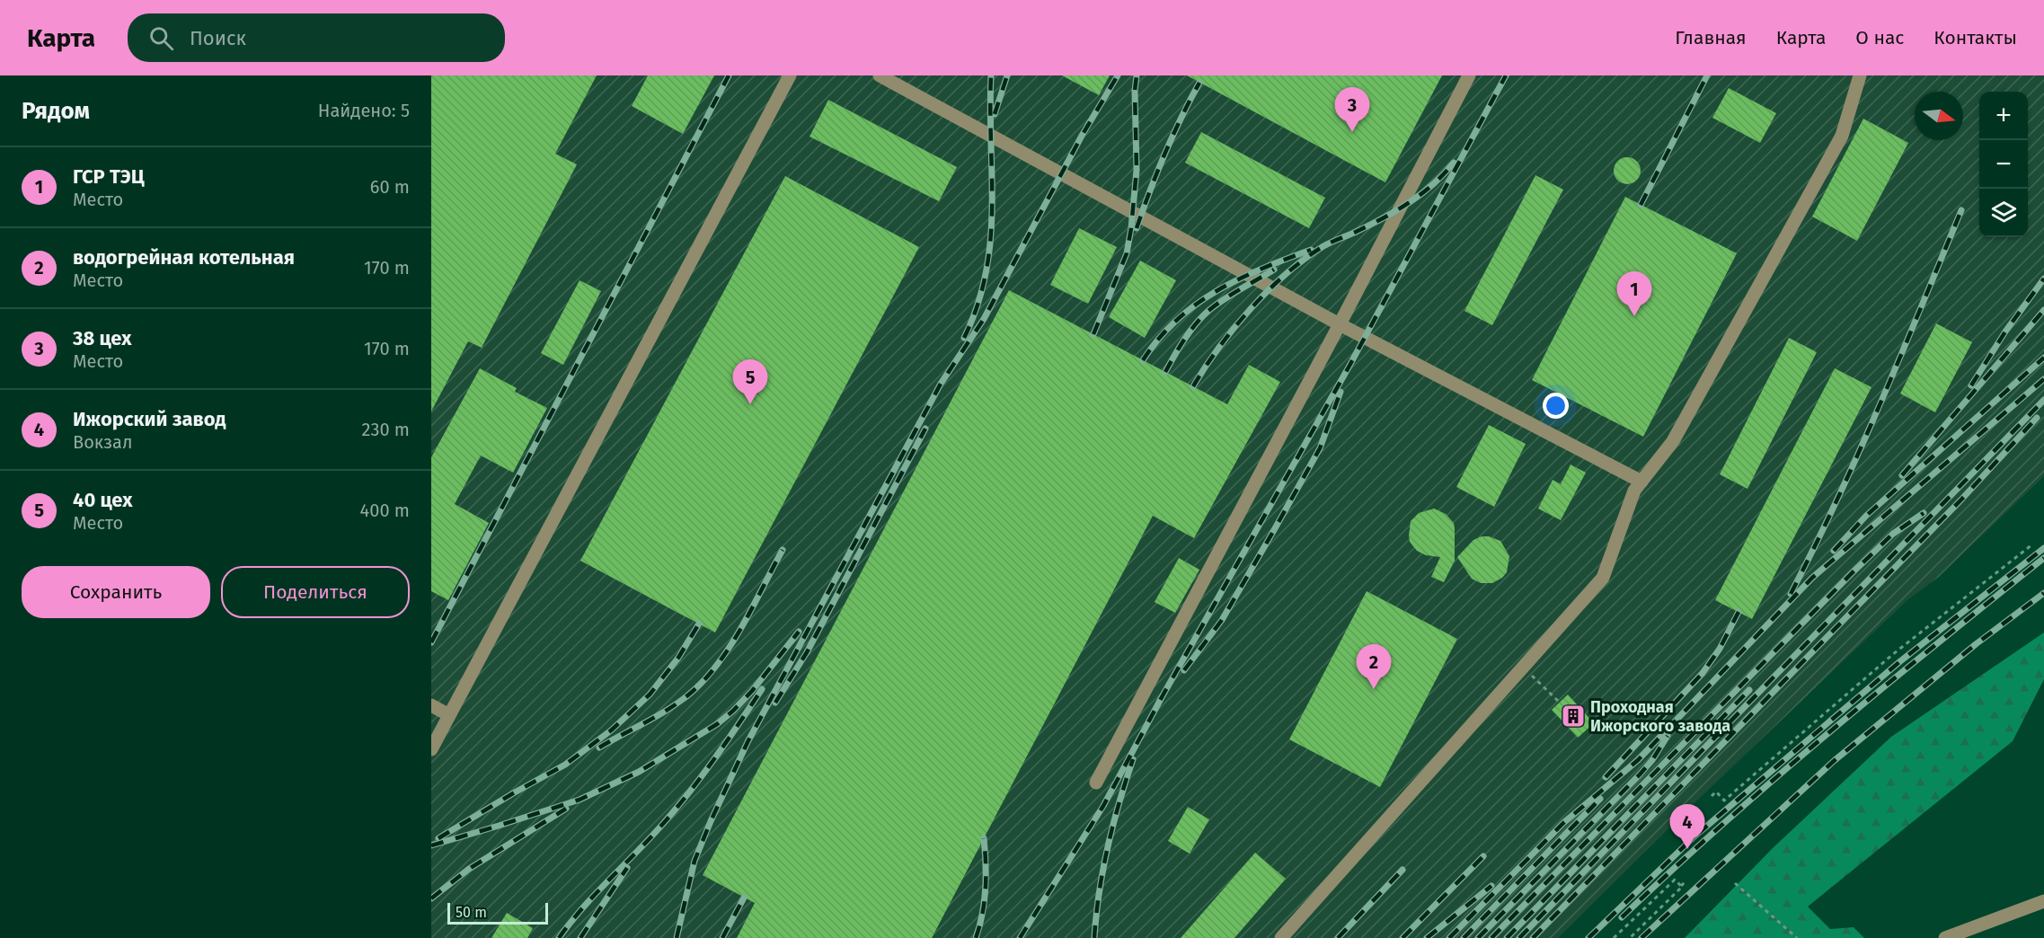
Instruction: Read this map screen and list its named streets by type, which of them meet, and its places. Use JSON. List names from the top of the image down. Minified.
{"places":{"building":["Проходная Ижорского завода"]},"scale_bar":"50 m","north":"right","page":{"header":"Карта","search":"Поиск","nav":["Главная","Карта","О нас","Контакты"],"heading":["Рядом","Найдено: 5"],"pins":["3","1","5","2","4"],"map_buttons":["+","−"],"list":[{"mark":"1","name":"ГСР ТЭЦ","note":"Место","value":"60 m"},{"mark":"2","name":"водогрейная котельная","note":"Место","value":"170 m"},{"mark":"3","name":"38 цех","note":"Место","value":"170 m"},{"mark":"4","name":"Ижорский завод","note":"Вокзал","value":"230 m"},{"mark":"5","name":"40 цех","note":"Место","value":"400 m"}],"buttons":["Сохранить","Поделиться"],"scale":"50 m"}}
